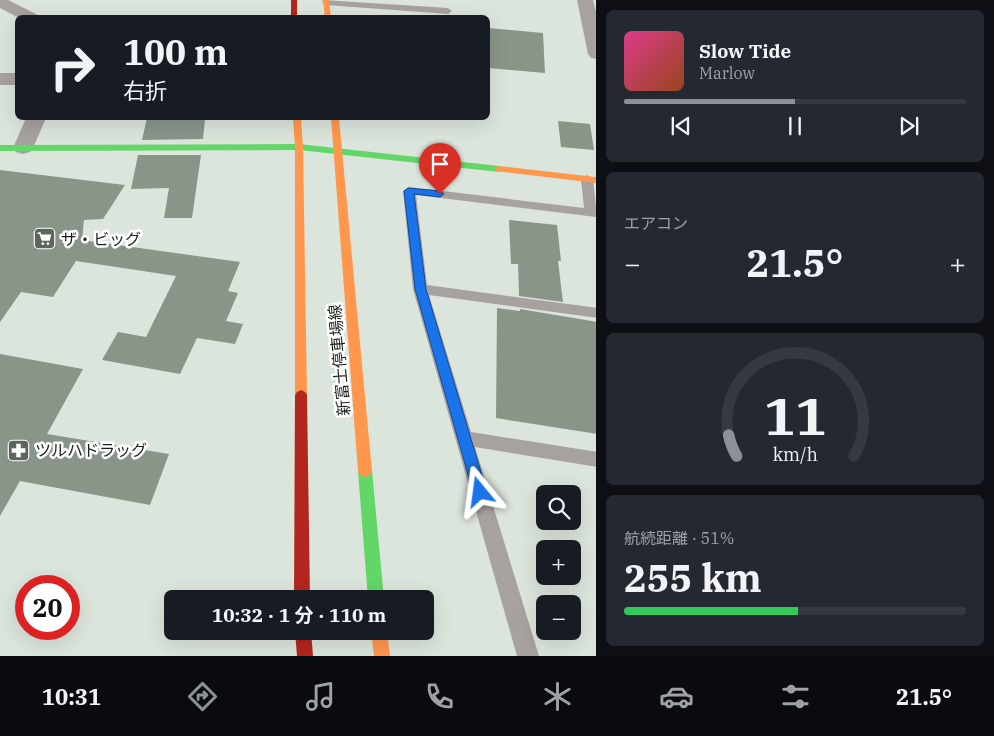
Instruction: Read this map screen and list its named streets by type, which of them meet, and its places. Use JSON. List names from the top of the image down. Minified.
{"streets":{"main road":["新富士停車場線"]},"places":{"supermarket":["ザ・ビッグ"],"pharmacy":["ツルハドラッグ"]},"page":{"turn":["100 m","右折"],"song":["Slow Tide","Marlow"],"tile":["エアコン",["航続距離 · 51%","255 km"]],"heat":["−","21.5°","+"],"map_buttons":["+","−"],"limit":"20","trip":"10:32 · 1 分 · 110 m","tabs":["10:31","21.5°"],"gauge":["11","km/h"]}}
